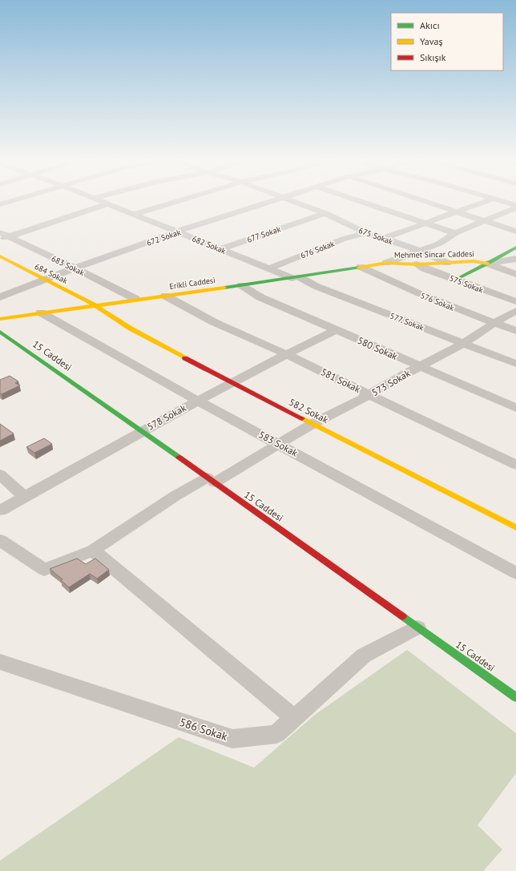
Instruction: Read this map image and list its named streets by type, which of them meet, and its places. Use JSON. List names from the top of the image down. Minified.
{"streets":{"street":["677 Sokak","675 Sokak","672 Sokak","682 Sokak","676 Sokak","Mehmet Sincar Caddesi","683 Sokak","684 Sokak","Erikli Caddesi","575 Sokak","576 Sokak","577. Sokak","580 Sokak","15 Caddesi","581 Sokak","573 Sokak","582 Sokak","578 Sokak","583 Sokak","586 Sokak"]},"crossings":[["677 Sokak","675 Sokak"],["677 Sokak","682 Sokak"],["675 Sokak","676 Sokak"],["675 Sokak","Mehmet Sincar Caddesi"],["672 Sokak","682 Sokak"],["672 Sokak","683 Sokak"],["672 Sokak","684 Sokak"],["682 Sokak","676 Sokak"],["682 Sokak","Erikli Caddesi"],["682 Sokak","577. Sokak"],["Mehmet Sincar Caddesi","Erikli Caddesi"],["Mehmet Sincar Caddesi","575 Sokak"],["683 Sokak","Erikli Caddesi"],["684 Sokak","Erikli Caddesi"],["684 Sokak","582 Sokak"],["Erikli Caddesi","576 Sokak"],["Erikli Caddesi","577. Sokak"],["Erikli Caddesi","580 Sokak"],["Erikli Caddesi","581 Sokak"],["Erikli Caddesi","582 Sokak"],["Erikli Caddesi","583 Sokak"],["576 Sokak","573 Sokak"],["577. Sokak","573 Sokak"],["580 Sokak","573 Sokak"],["580 Sokak","578 Sokak"],["15 Caddesi","573 Sokak"],["15 Caddesi","578 Sokak"],["15 Caddesi","586 Sokak"],["581 Sokak","573 Sokak"],["581 Sokak","578 Sokak"],["573 Sokak","582 Sokak"],["573 Sokak","583 Sokak"],["582 Sokak","578 Sokak"],["578 Sokak","583 Sokak"]],"legend":["Akıcı","Yavaş","Sıkışık"]}
